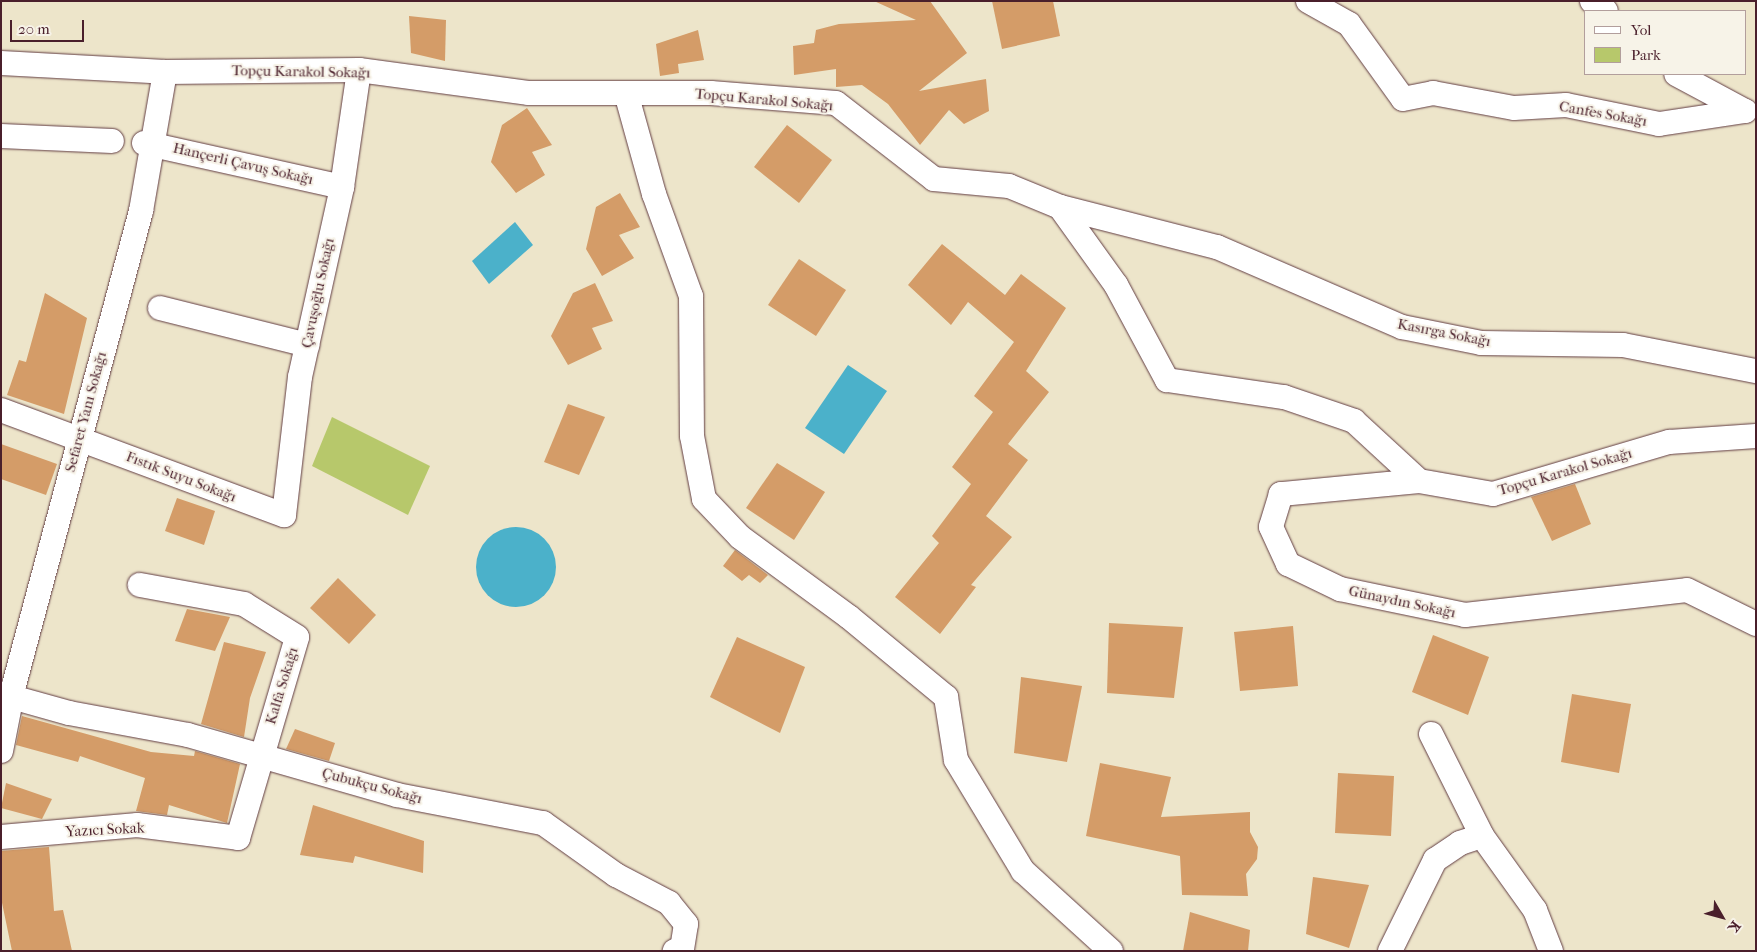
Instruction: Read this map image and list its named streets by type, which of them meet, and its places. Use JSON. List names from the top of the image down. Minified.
{"streets":{"street":["Topçu Karakol Sokağı","Canfes Sokağı","Hançerli Çavuş Sokağı","Çavuşoğlu Sokağı","Kasırga Sokağı","Sefaret Yanı Sokağı","Fıstık Suyu Sokağı","Günaydın Sokağı","Kalfa Sokağı","Çubukçu Sokağı","Yazıcı Sokak"]},"crossings":[["Topçu Karakol Sokağı","Çavuşoğlu Sokağı"],["Topçu Karakol Sokağı","Kasırga Sokağı"],["Topçu Karakol Sokağı","Sefaret Yanı Sokağı"],["Topçu Karakol Sokağı","Günaydın Sokağı"],["Hançerli Çavuş Sokağı","Çavuşoğlu Sokağı"],["Hançerli Çavuş Sokağı","Sefaret Yanı Sokağı"],["Çavuşoğlu Sokağı","Fıstık Suyu Sokağı"],["Sefaret Yanı Sokağı","Fıstık Suyu Sokağı"],["Sefaret Yanı Sokağı","Çubukçu Sokağı"],["Kalfa Sokağı","Çubukçu Sokağı"],["Kalfa Sokağı","Yazıcı Sokak"]],"legend":["Yol","Park"],"scale_bar":"20 m","north":"bottom right"}
